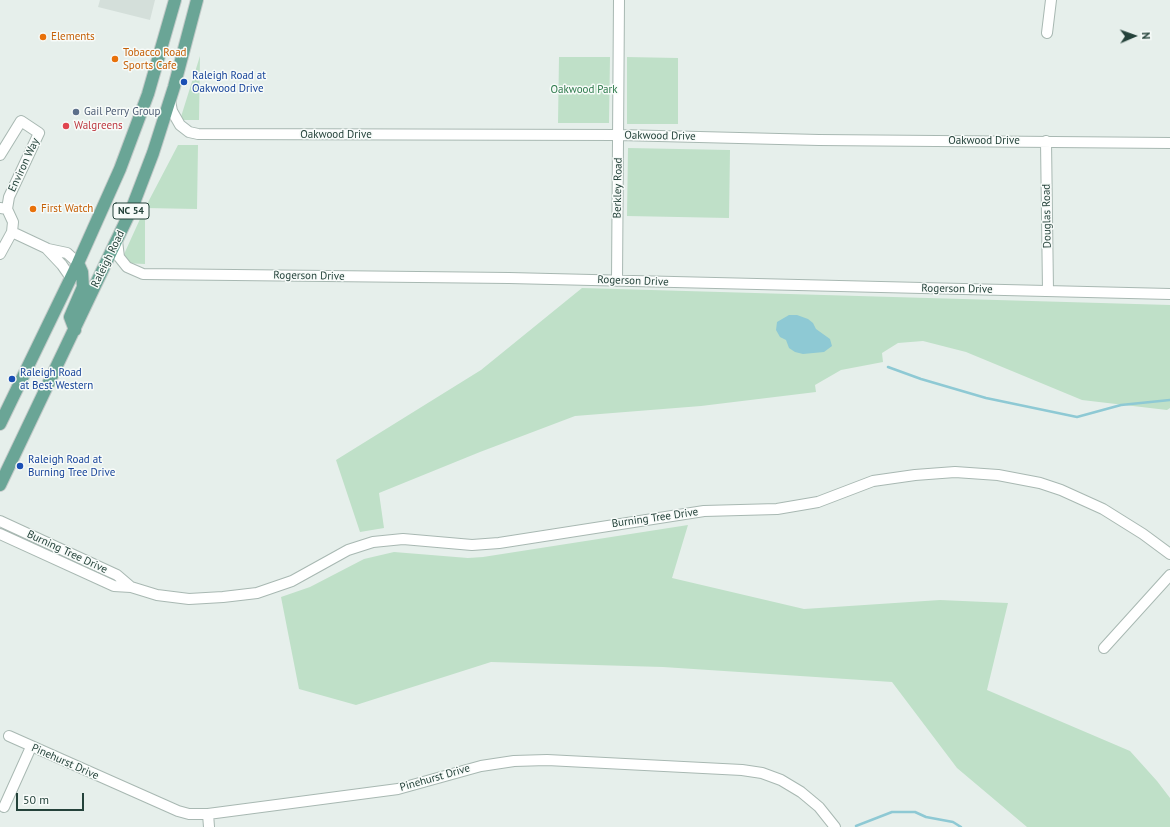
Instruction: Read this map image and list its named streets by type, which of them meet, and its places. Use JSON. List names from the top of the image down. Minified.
{"streets":{"main road":["NC 54","Raleigh Road"],"street":["Oakwood Drive","Environ Way","Berkley Road","Douglas Road","Rogerson Drive","Burning Tree Drive","Pinehurst Drive"]},"crossings":[["Oakwood Drive","Berkley Road"],["Oakwood Drive","Douglas Road"],["Oakwood Drive","Raleigh Road"],["Berkley Road","Rogerson Drive"],["Douglas Road","Rogerson Drive"],["Raleigh Road","Rogerson Drive"]],"parks":["Oakwood Park"],"places":["Elements","Tobacco Road Sports Cafe","Raleigh Road at Oakwood Drive","Gail Perry Group","Walgreens","First Watch","Raleigh Road at Best Western","Raleigh Road at Burning Tree Drive"],"scale_bar":"50 m","north":"right"}
